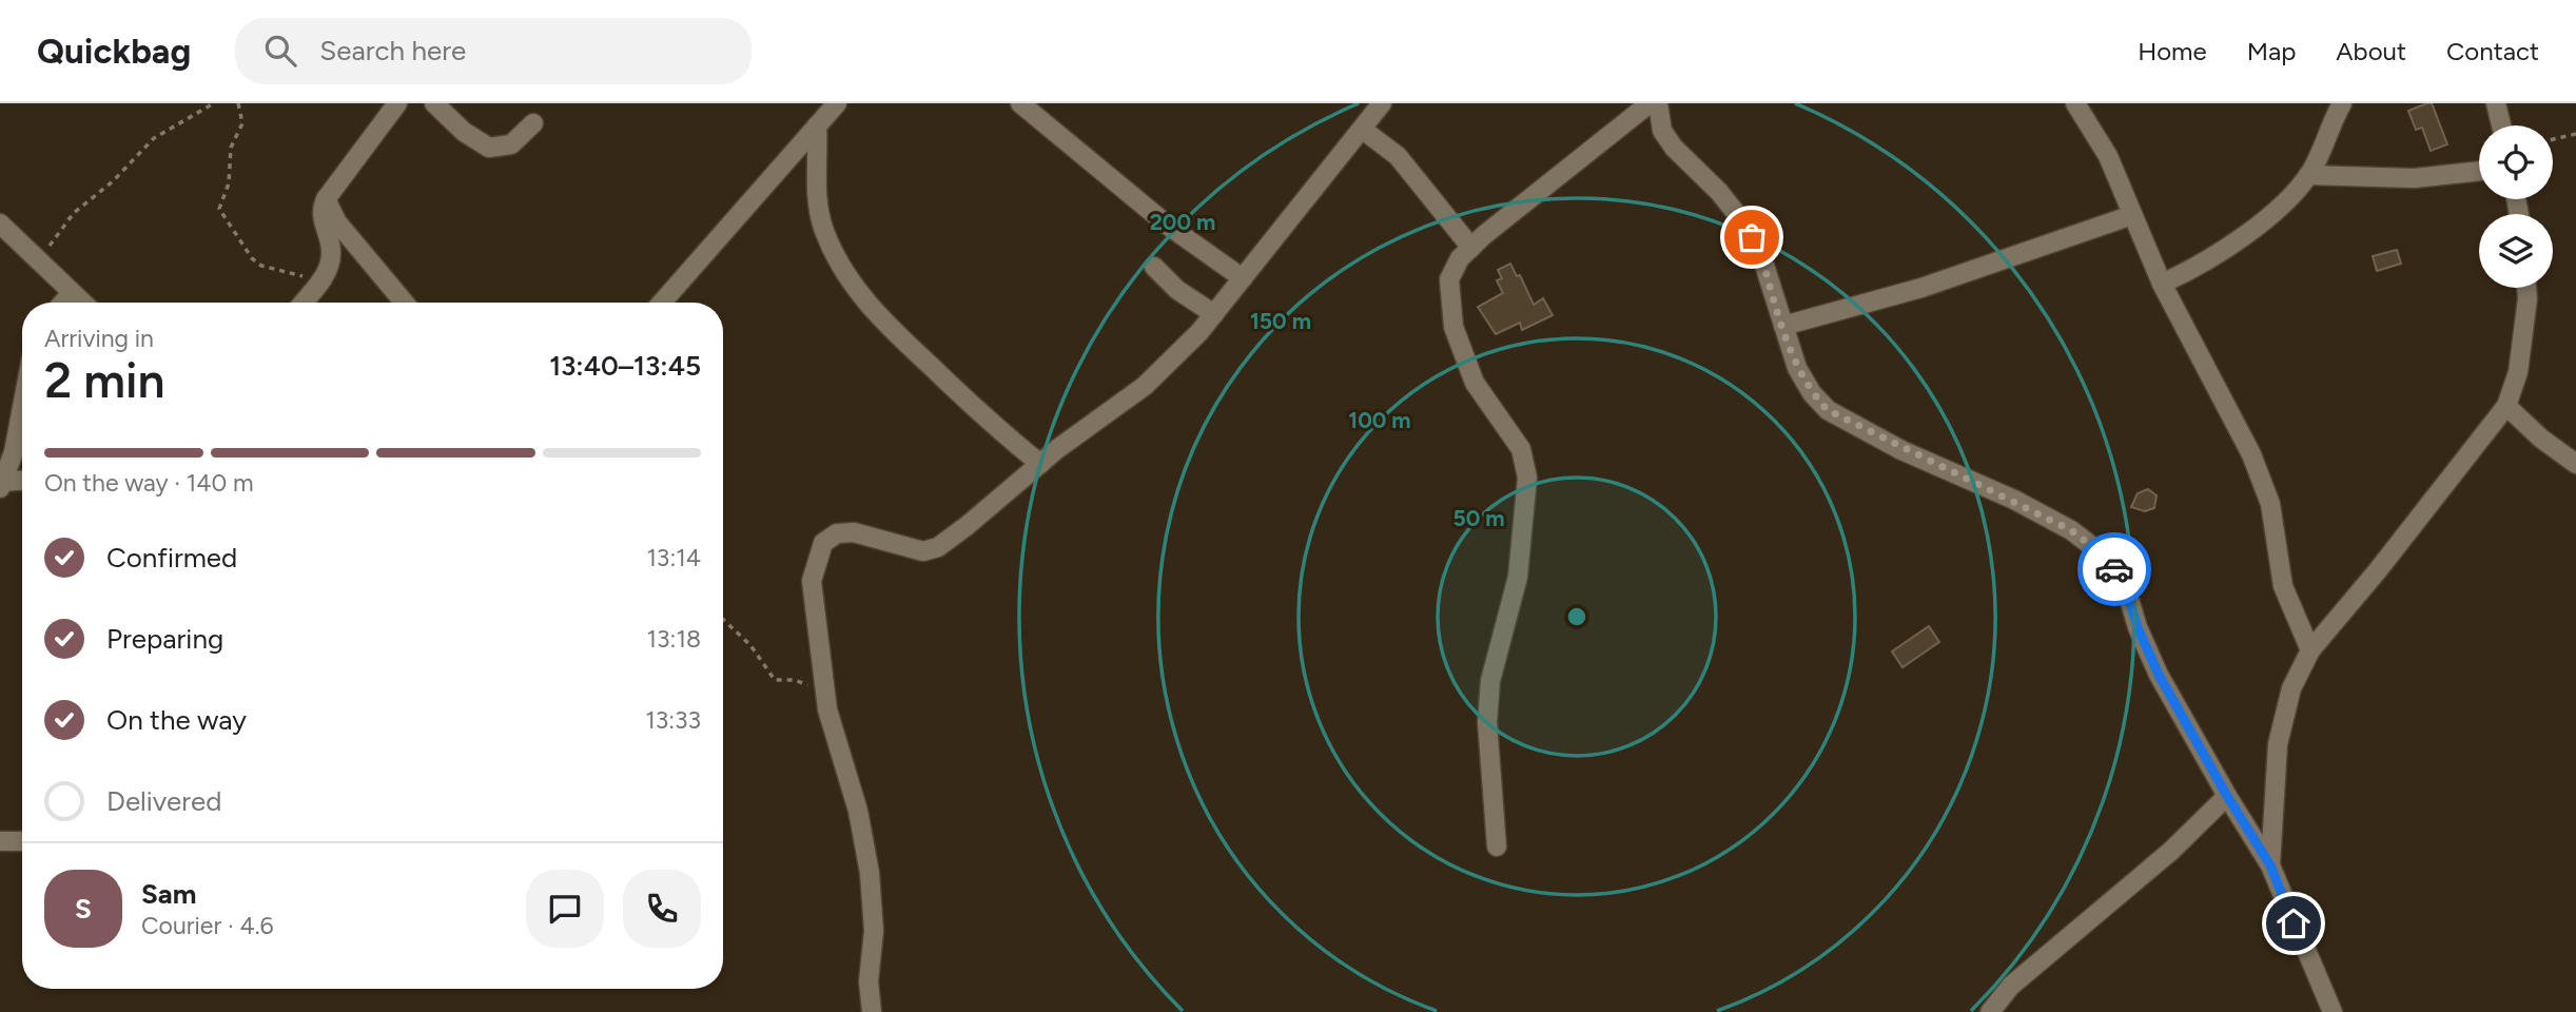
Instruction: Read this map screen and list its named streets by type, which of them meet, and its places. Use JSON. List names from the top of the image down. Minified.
{"page":{"header":"Quickbag","search":"Search here","nav":["Home","Map","About","Contact"],"heading":["2 min","Arriving in","13:40–13:45"],"panel":["Sam","Courier · 4.6"],"bar":"On the way · 140 m","list":[["Confirmed","13:14"],["Preparing","13:18"],["On the way","13:33"],"Delivered"],"round":"S"},"rings":["200 m","150 m","100 m","50 m"]}
